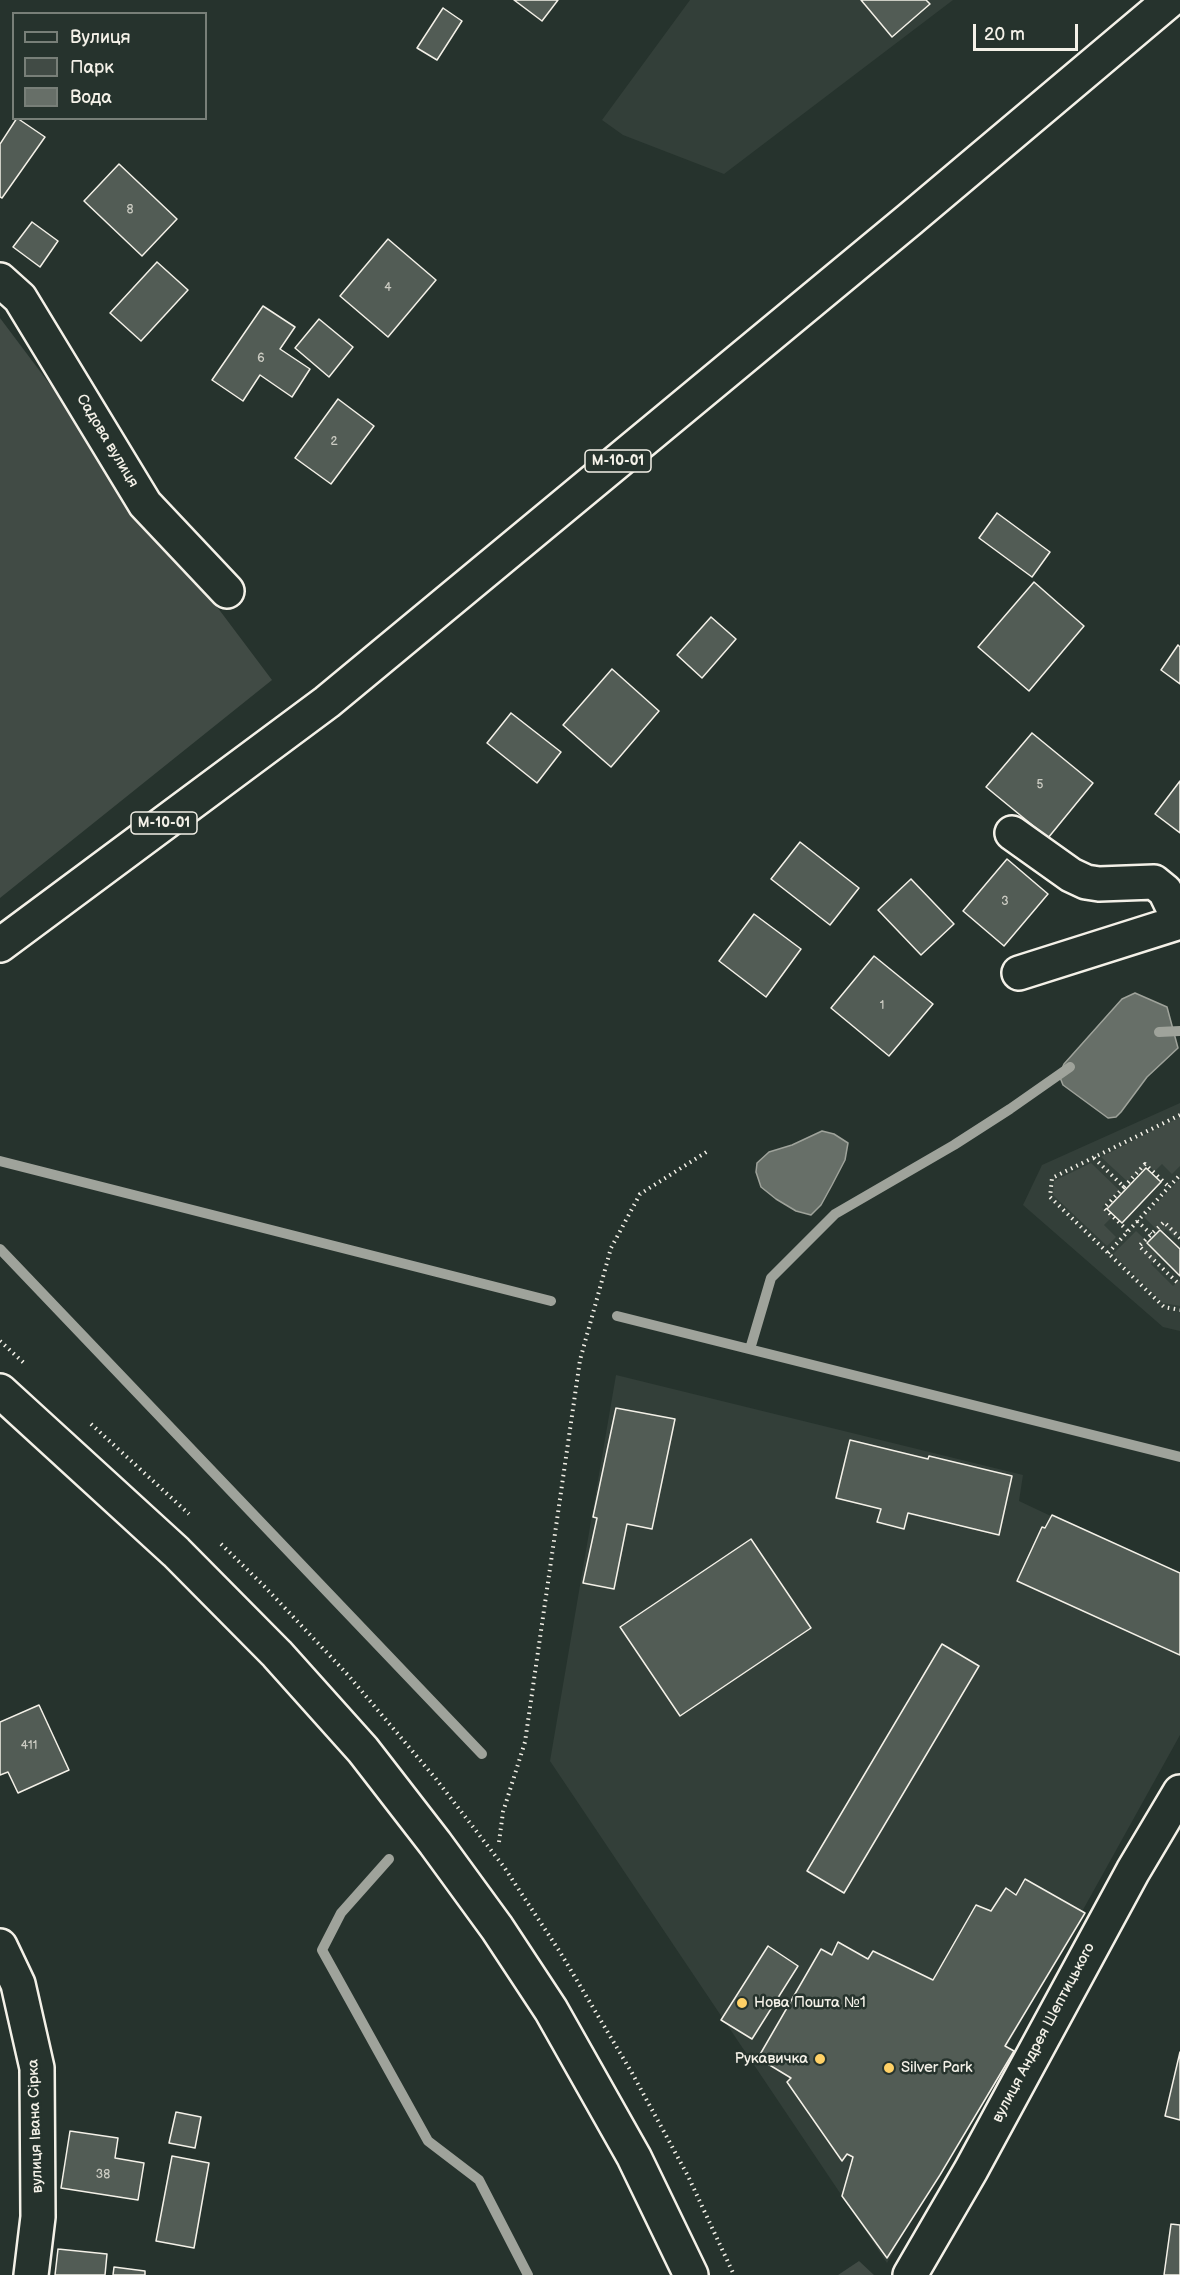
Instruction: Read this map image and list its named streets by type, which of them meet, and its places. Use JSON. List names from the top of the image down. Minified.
{"streets":{"main road":["Садова вулиця","М-10-01","вулиця Андрея Шептицького","вулиця Івана Сірка"]},"places":["Нова Пошта №1","Рукавичка","Silver Park"],"house_numbers":["8","4","6","2","5","3","1","411","38"],"legend":["Вулиця","Парк","Вода"],"scale_bar":"20 m"}
